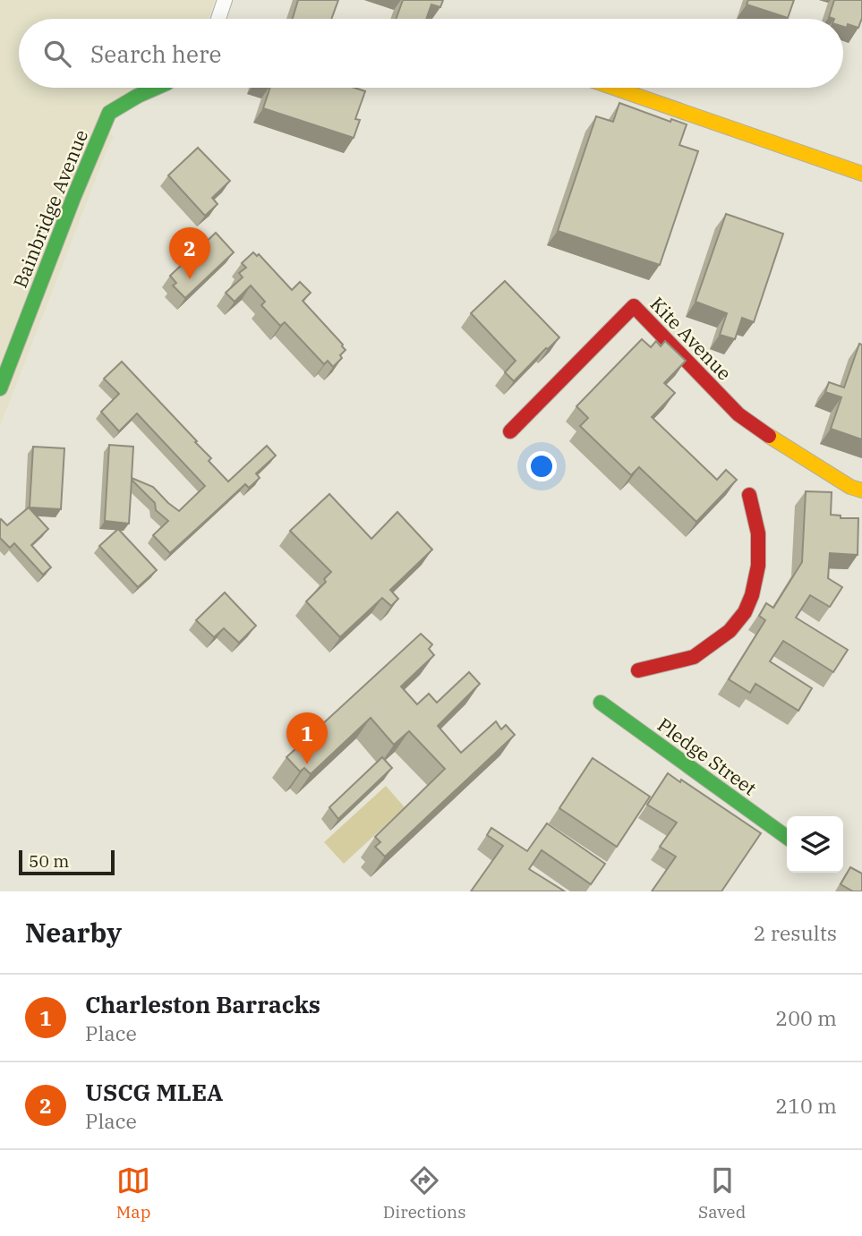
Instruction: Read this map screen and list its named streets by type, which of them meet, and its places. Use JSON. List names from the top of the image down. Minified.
{"streets":{"street":["Bainbridge Avenue","Kite Avenue","Pledge Street"]},"scale_bar":"50 m","page":{"search":"Search here","pins":["2","1"],"scale":"50 m","heading":["Nearby","2 results"],"list":[{"mark":"1","name":"Charleston Barracks","note":"Place","value":"200 m"},{"mark":"2","name":"USCG MLEA","note":"Place","value":"210 m"}],"nav":["Map","Directions","Saved"]}}
